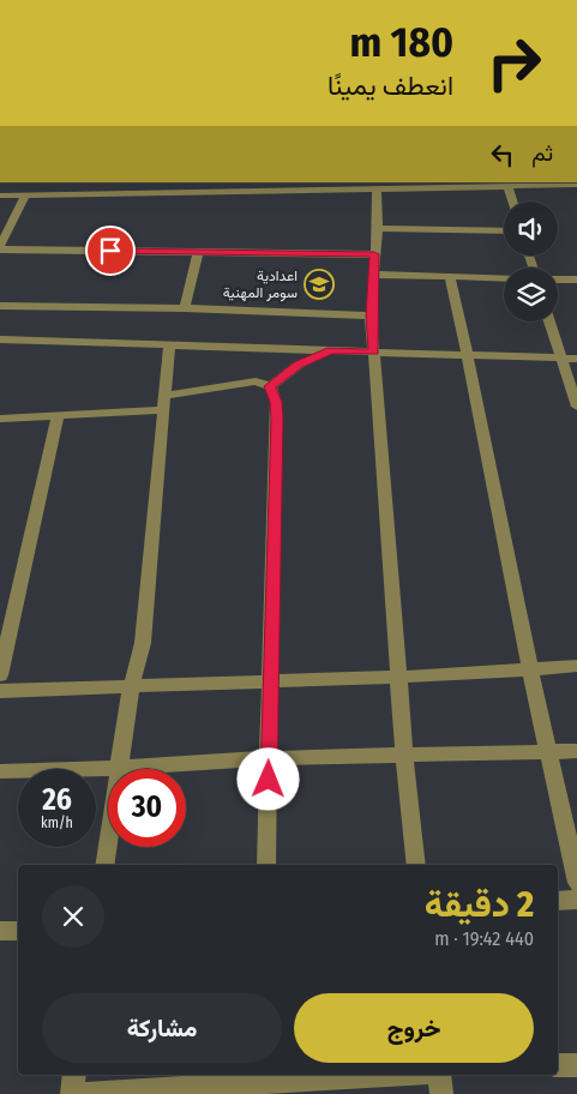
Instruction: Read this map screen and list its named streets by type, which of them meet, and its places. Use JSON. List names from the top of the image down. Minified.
{"places":{"school or university":["اعدادية سومر المهنية"]},"page":{"turn":["180 m","انعطف يمينًا"],"then":"ثم","speed":"26 km/h","limit":"30","heading":["2 دقيقة","440 m · 19:42"],"buttons":["خروج","مشاركة"]}}
